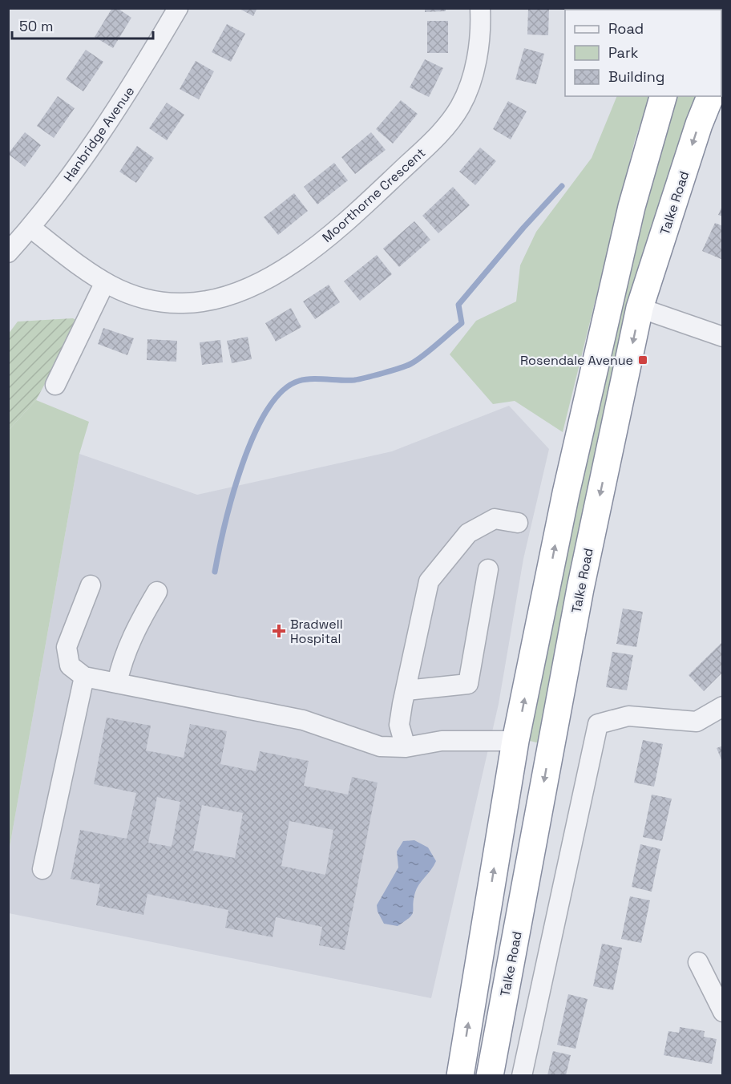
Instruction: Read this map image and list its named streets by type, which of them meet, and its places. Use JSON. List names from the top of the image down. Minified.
{"streets":{"highway":["Talke Road"],"street":["Hanbridge Avenue","Moorthorne Crescent"]},"crossings":[["Hanbridge Avenue","Moorthorne Crescent"]],"places":{"transit":["Rosendale Avenue"],"health":["Bradwell Hospital"]},"legend":["Road","Park","Building"],"scale_bar":"50 m"}
